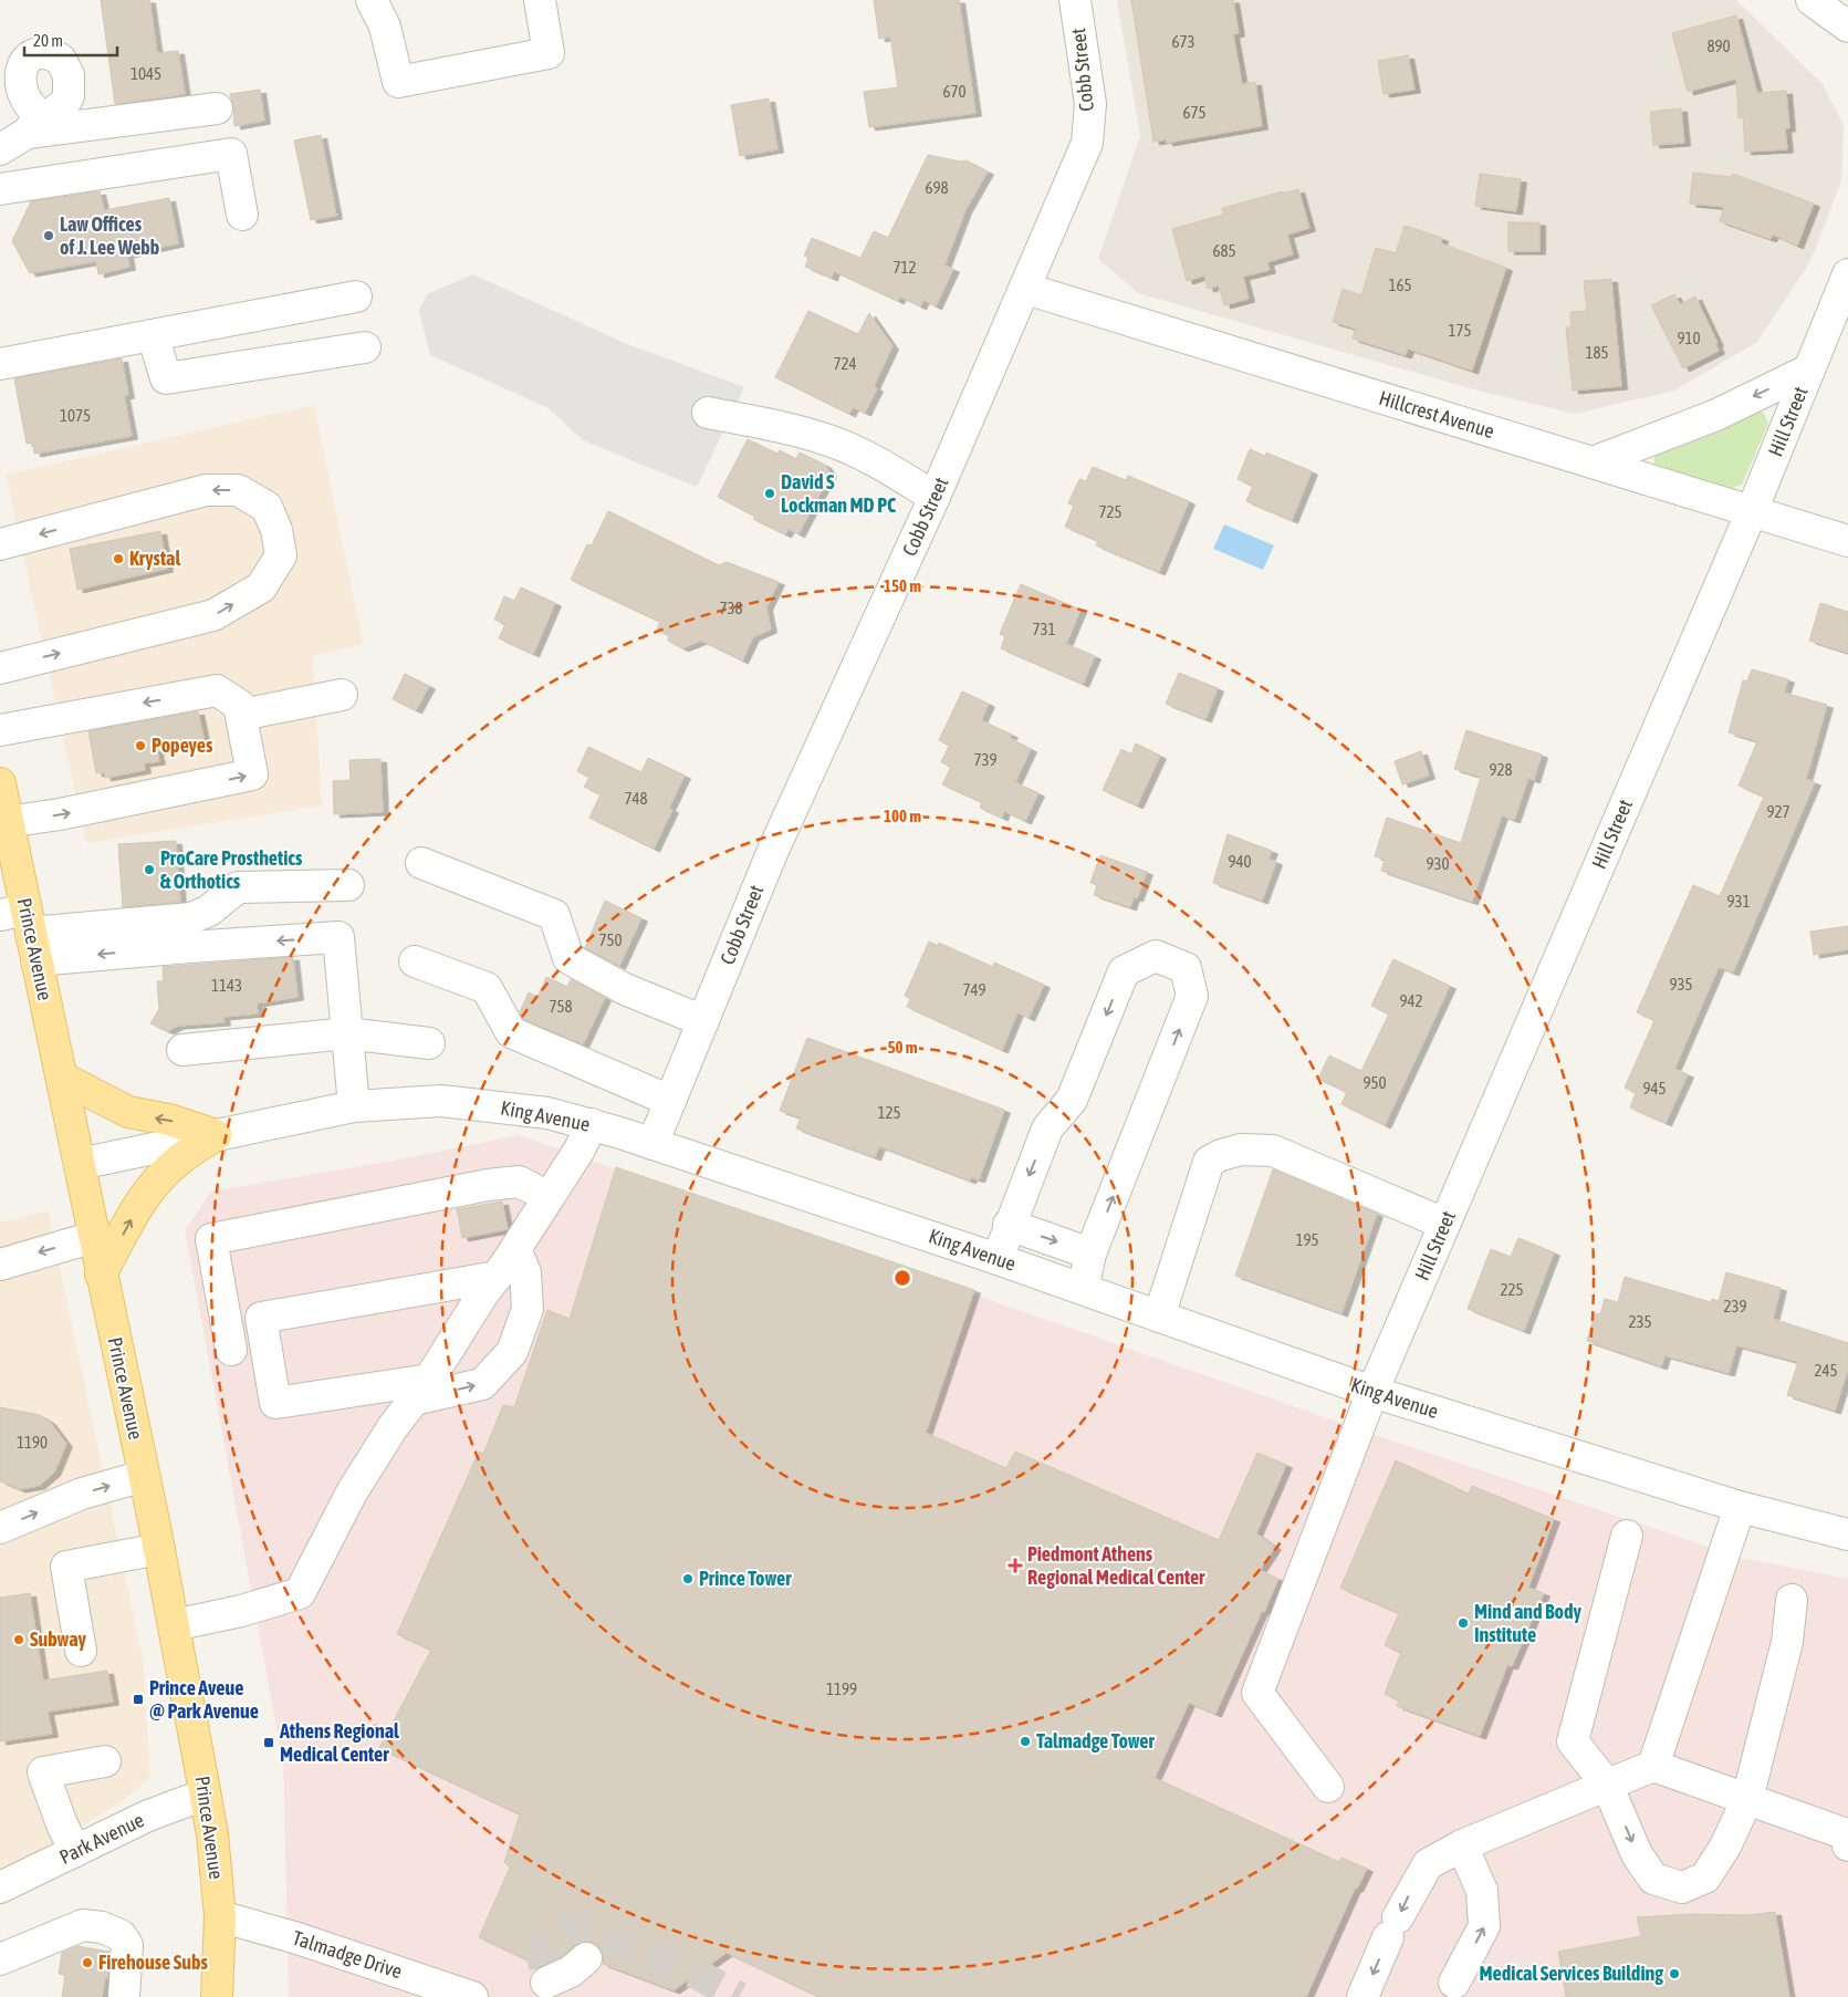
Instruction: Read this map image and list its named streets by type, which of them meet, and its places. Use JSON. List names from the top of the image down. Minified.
{"streets":{"main road":["Prince Avenue"],"street":["Cobb Street","Hillcrest Avenue","Hill Street","King Avenue","Park Avenue","Talmadge Drive"]},"crossings":[["Cobb Street","Hillcrest Avenue"],["Cobb Street","King Avenue"],["Hillcrest Avenue","Hill Street"],["Hill Street","King Avenue"],["Prince Avenue","King Avenue"],["Prince Avenue","Park Avenue"],["Prince Avenue","Talmadge Drive"]],"places":{"other":["Law Offices of J. Lee Webb","David S Lockman MD PC","Krystal","Popeyes","ProCare Prosthetics & Orthotics","Prince Tower","Mind and Body Institute","Subway","Talmadge Tower","Firehouse Subs","Medical Services Building"],"health":["Piedmont Athens Regional Medical Center"],"transit":["Prince Aveue @ Park Avenue","Athens Regional Medical Center"]},"house_numbers":["673","890","1045","670","675","698","685","712","165","175","910","185","724","1075","725","738","731","739","928","748","927","940","930","931","750","935","1143","749","942","758","950","945","125","195","225","239","235","245","1190","1199"],"scale_bar":"20 m","rings":["150 m","100 m","50 m"]}
